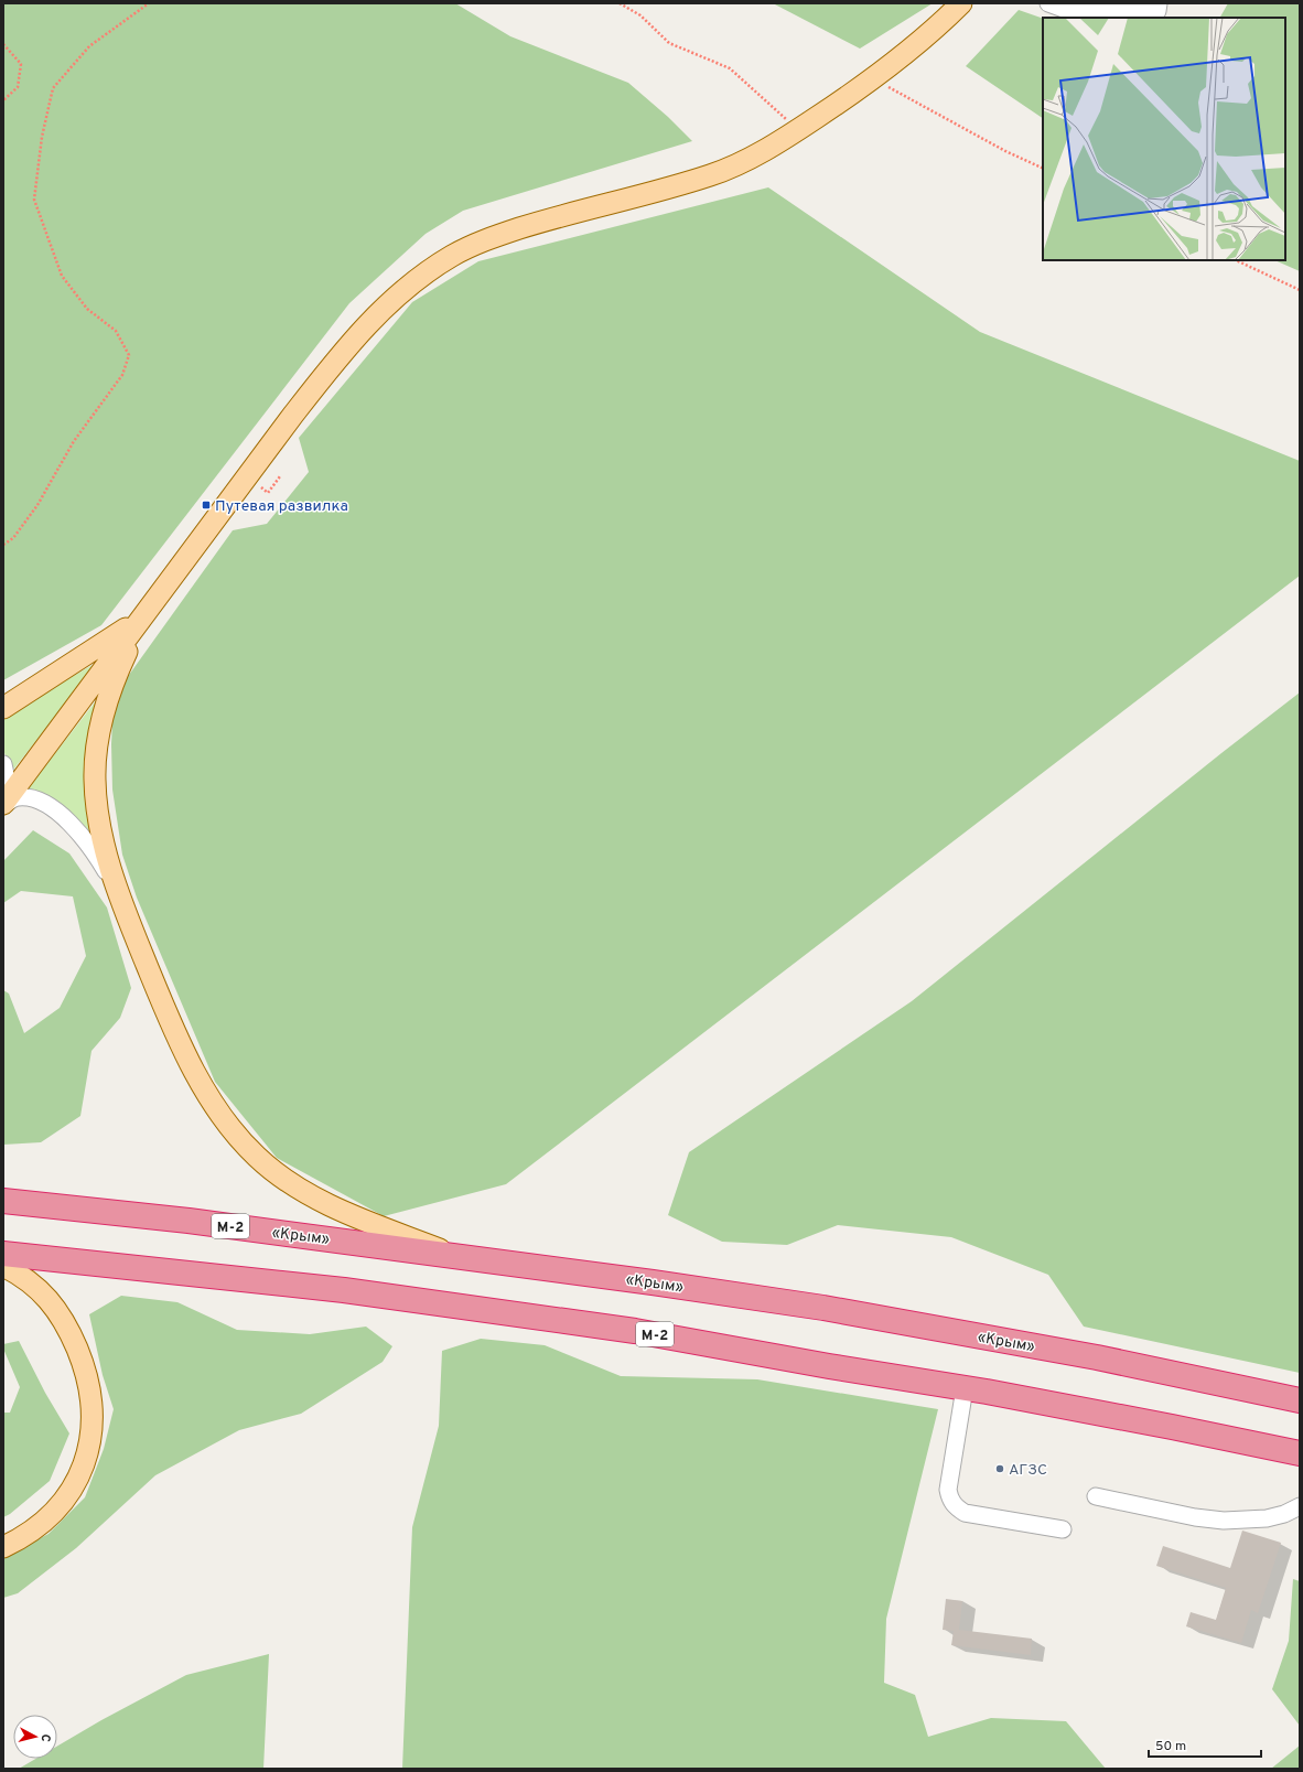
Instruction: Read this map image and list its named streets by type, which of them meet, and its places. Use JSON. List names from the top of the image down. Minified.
{"streets":{"highway":["М-2","«Крым»"]},"places":{"transit":["Путевая развилка"],"other":["АГЗС"]},"scale_bar":"50 m","north":"right"}
